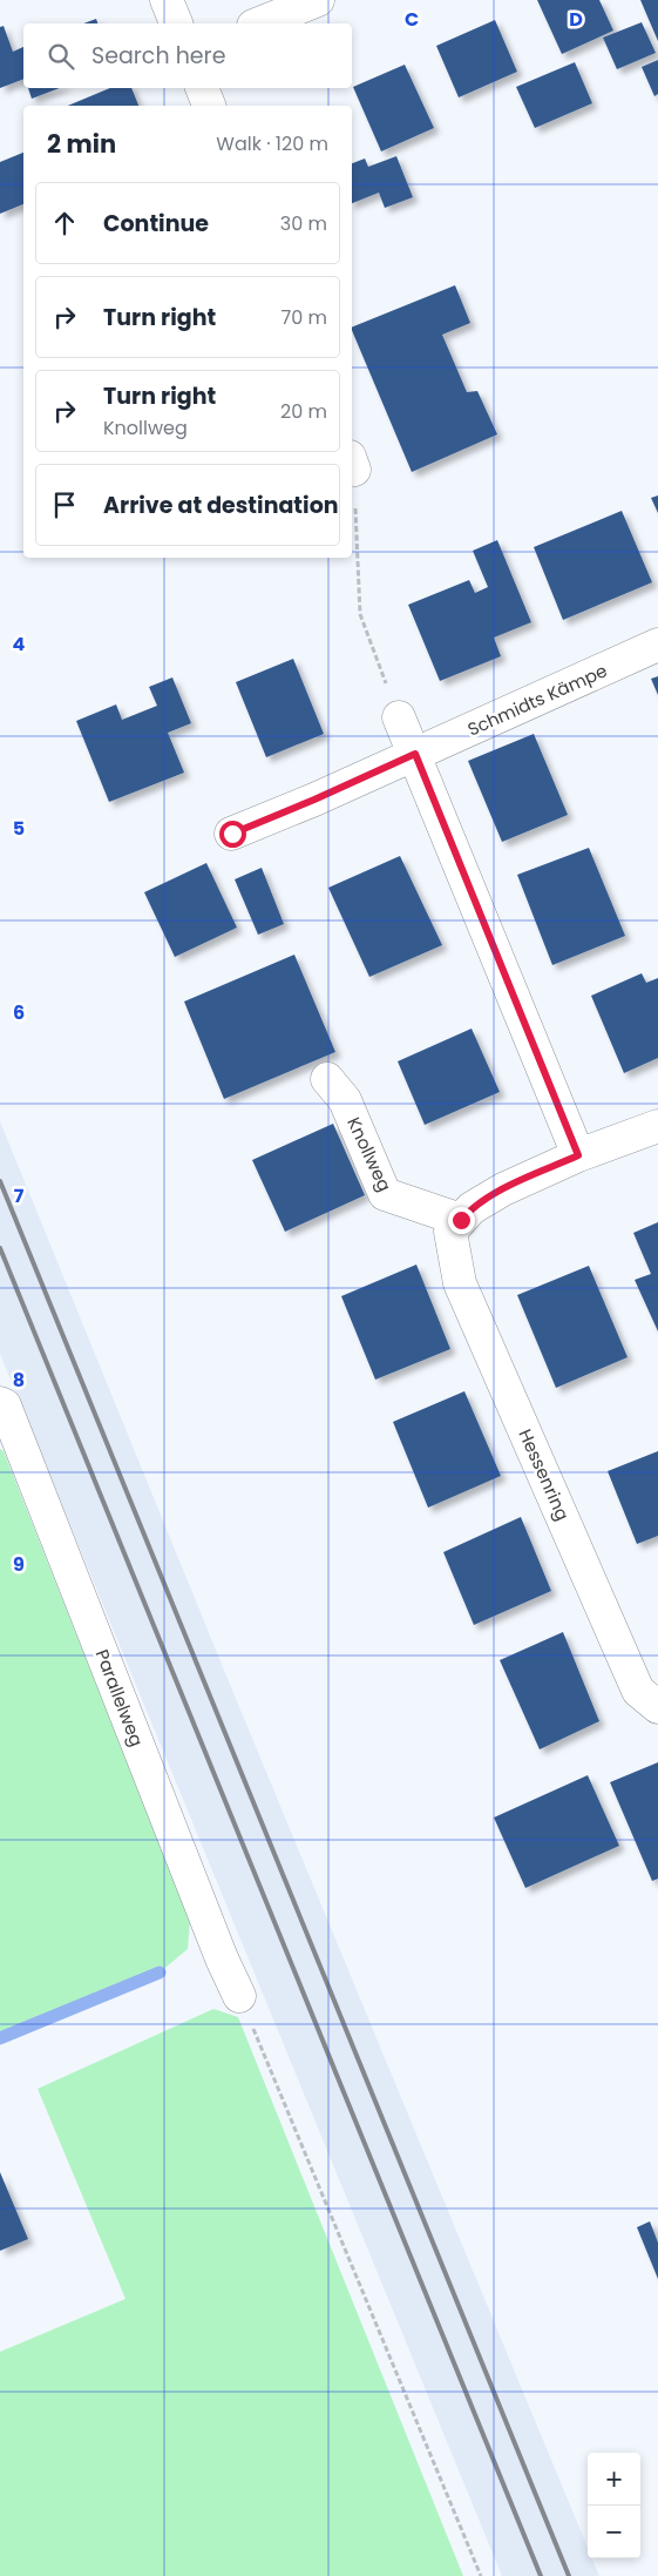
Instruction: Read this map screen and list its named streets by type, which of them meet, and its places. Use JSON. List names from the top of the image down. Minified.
{"streets":{"street":["Schmidts Kämpe","Knollweg","Hessenring","Parallelweg"]},"crossings":[["Knollweg","Hessenring"]],"page":{"search":"Search here","heading":["2 min","Walk · 120 m"],"list":[["Continue","30 m"],["Turn right","70 m"],["Turn right","Knollweg","20 m"],"Arrive at destination"],"map_buttons":["+","−"]},"grid":{"columns":["C","D"],"rows":["4","5","6","7","8","9"]}}
